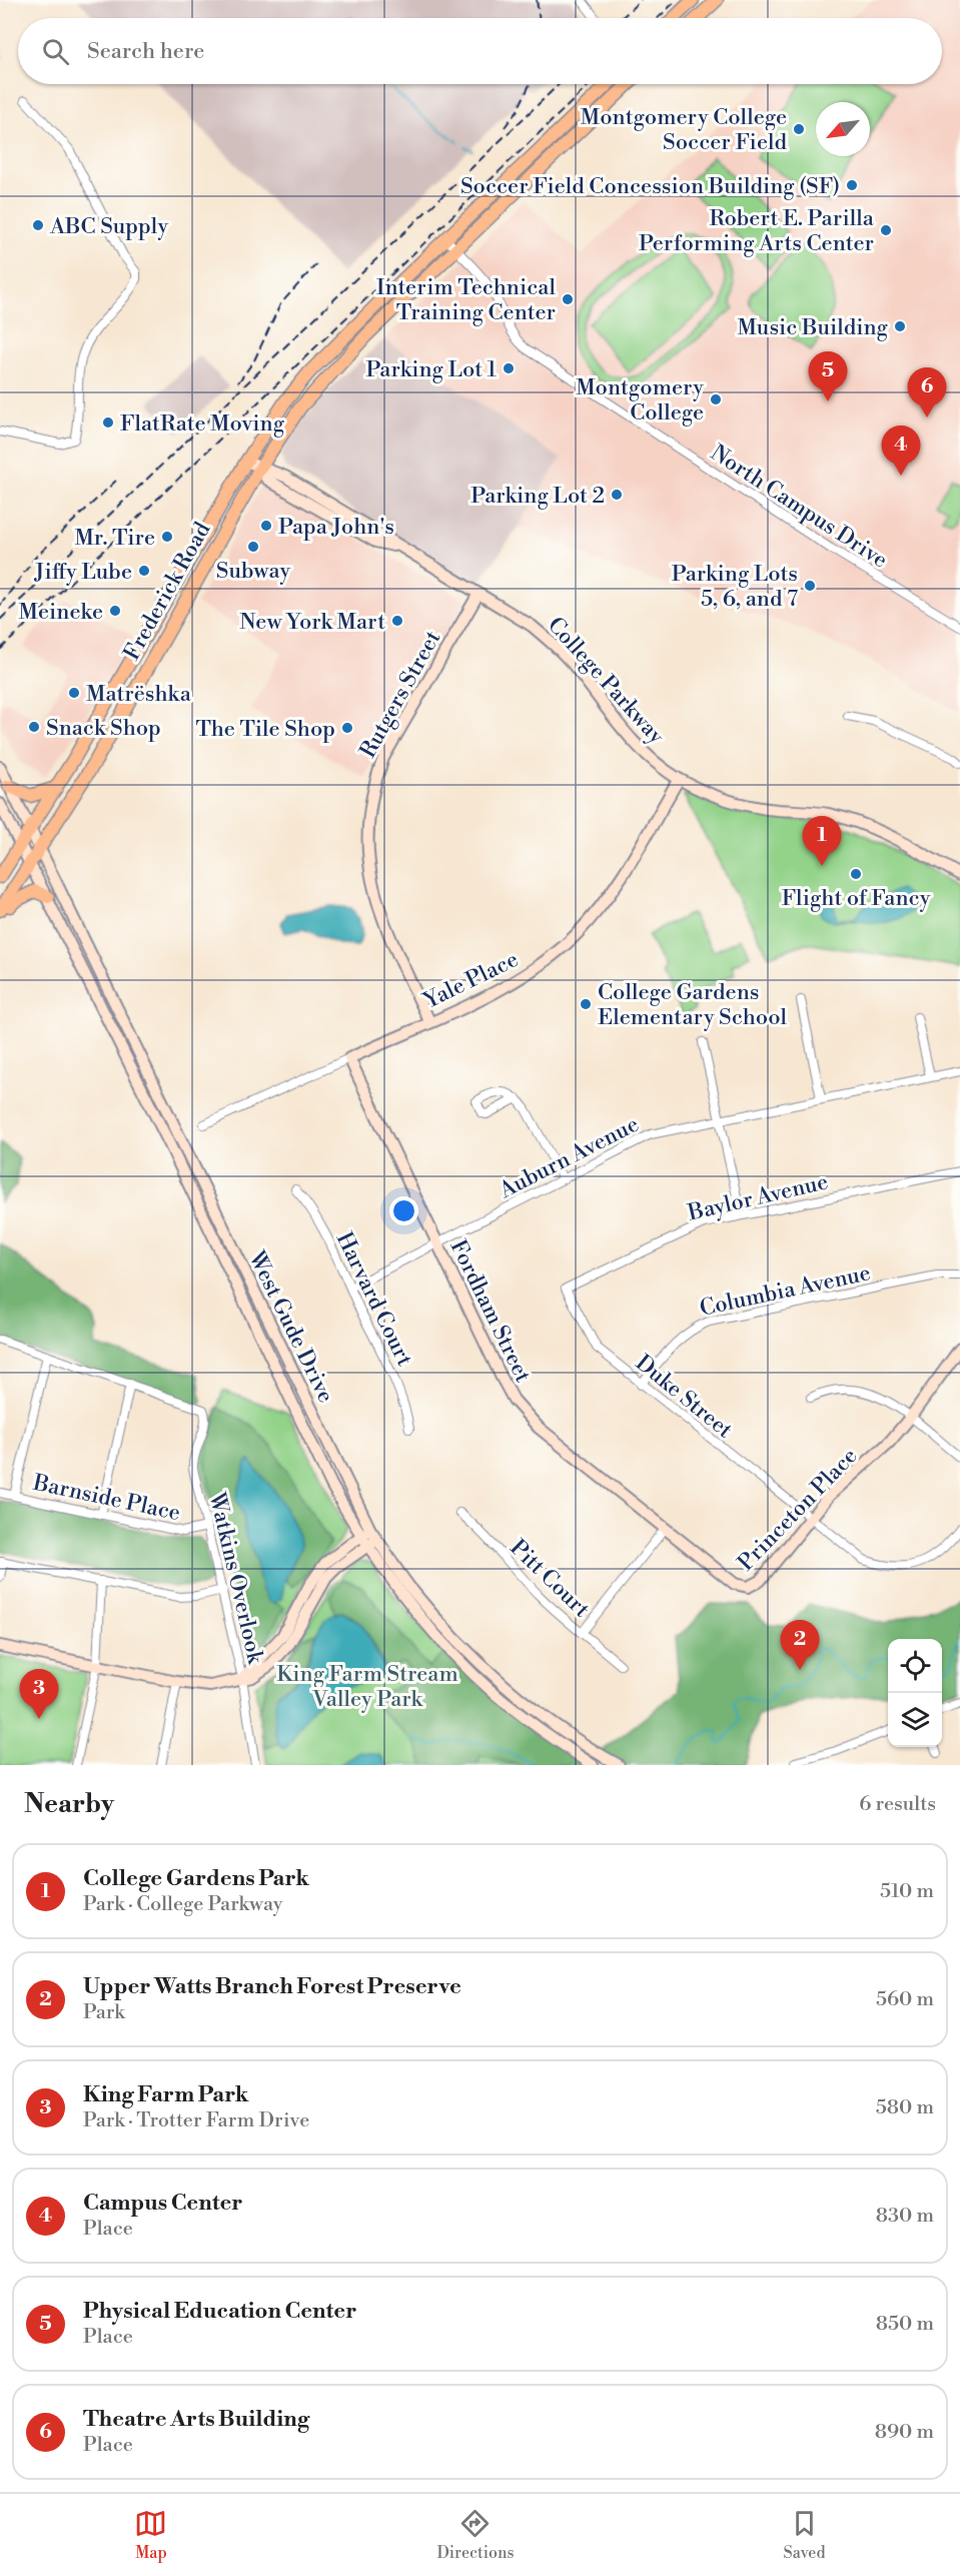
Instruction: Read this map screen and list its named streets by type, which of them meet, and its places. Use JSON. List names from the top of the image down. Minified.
{"streets":{"main road":["Frederick Road"],"street":["North Campus Drive","College Parkway","Rutgers Street","Yale Place","Auburn Avenue","Baylor Avenue","Columbia Avenue","Harvard Court","Fordham Street","West Gude Drive","Duke Street","Barnside Place","Princeton Place","Watkins Overlook","Pitt Court"]},"crossings":[["North Campus Drive","Frederick Road"],["Frederick Road","College Parkway"],["Frederick Road","West Gude Drive"],["College Parkway","Rutgers Street"],["College Parkway","Yale Place"],["Rutgers Street","Yale Place"],["Yale Place","Fordham Street"],["Auburn Avenue","Harvard Court"],["Auburn Avenue","Fordham Street"],["Baylor Avenue","Duke Street"],["Columbia Avenue","Duke Street"],["Fordham Street","Princeton Place"],["Duke Street","Princeton Place"],["Barnside Place","Watkins Overlook"]],"parks":["King Farm Stream Valley Park"],"places":["Montgomery College Soccer Field","Soccer Field Concession Building (SF)","ABC Supply","Robert E. Parilla Performing Arts Center","Interim Technical Training Center","Music Building","Parking Lot 1","Montgomery College","FlatRate Moving","Parking Lot 2","Papa John's","Mr. Tire","Subway","Jiffy Lube","Parking Lots 5, 6, and 7","Meineke","New York Mart","Matrëshka","Snack Shop","The Tile Shop","Flight of Fancy","College Gardens Elementary School"],"north":"bottom left","page":{"search":"Search here","pins":["5","6","4","1","2","3"],"heading":["Nearby","6 results"],"list":[{"mark":"1","name":"College Gardens Park","note":"Park · College Parkway","value":"510 m"},{"mark":"2","name":"Upper Watts Branch Forest Preserve","note":"Park","value":"560 m"},{"mark":"3","name":"King Farm Park","note":"Park · Trotter Farm Drive","value":"580 m"},{"mark":"4","name":"Campus Center","note":"Place","value":"830 m"},{"mark":"5","name":"Physical Education Center","note":"Place","value":"850 m"},{"mark":"6","name":"Theatre Arts Building","note":"Place","value":"890 m"}],"nav":["Map","Directions","Saved"]}}
